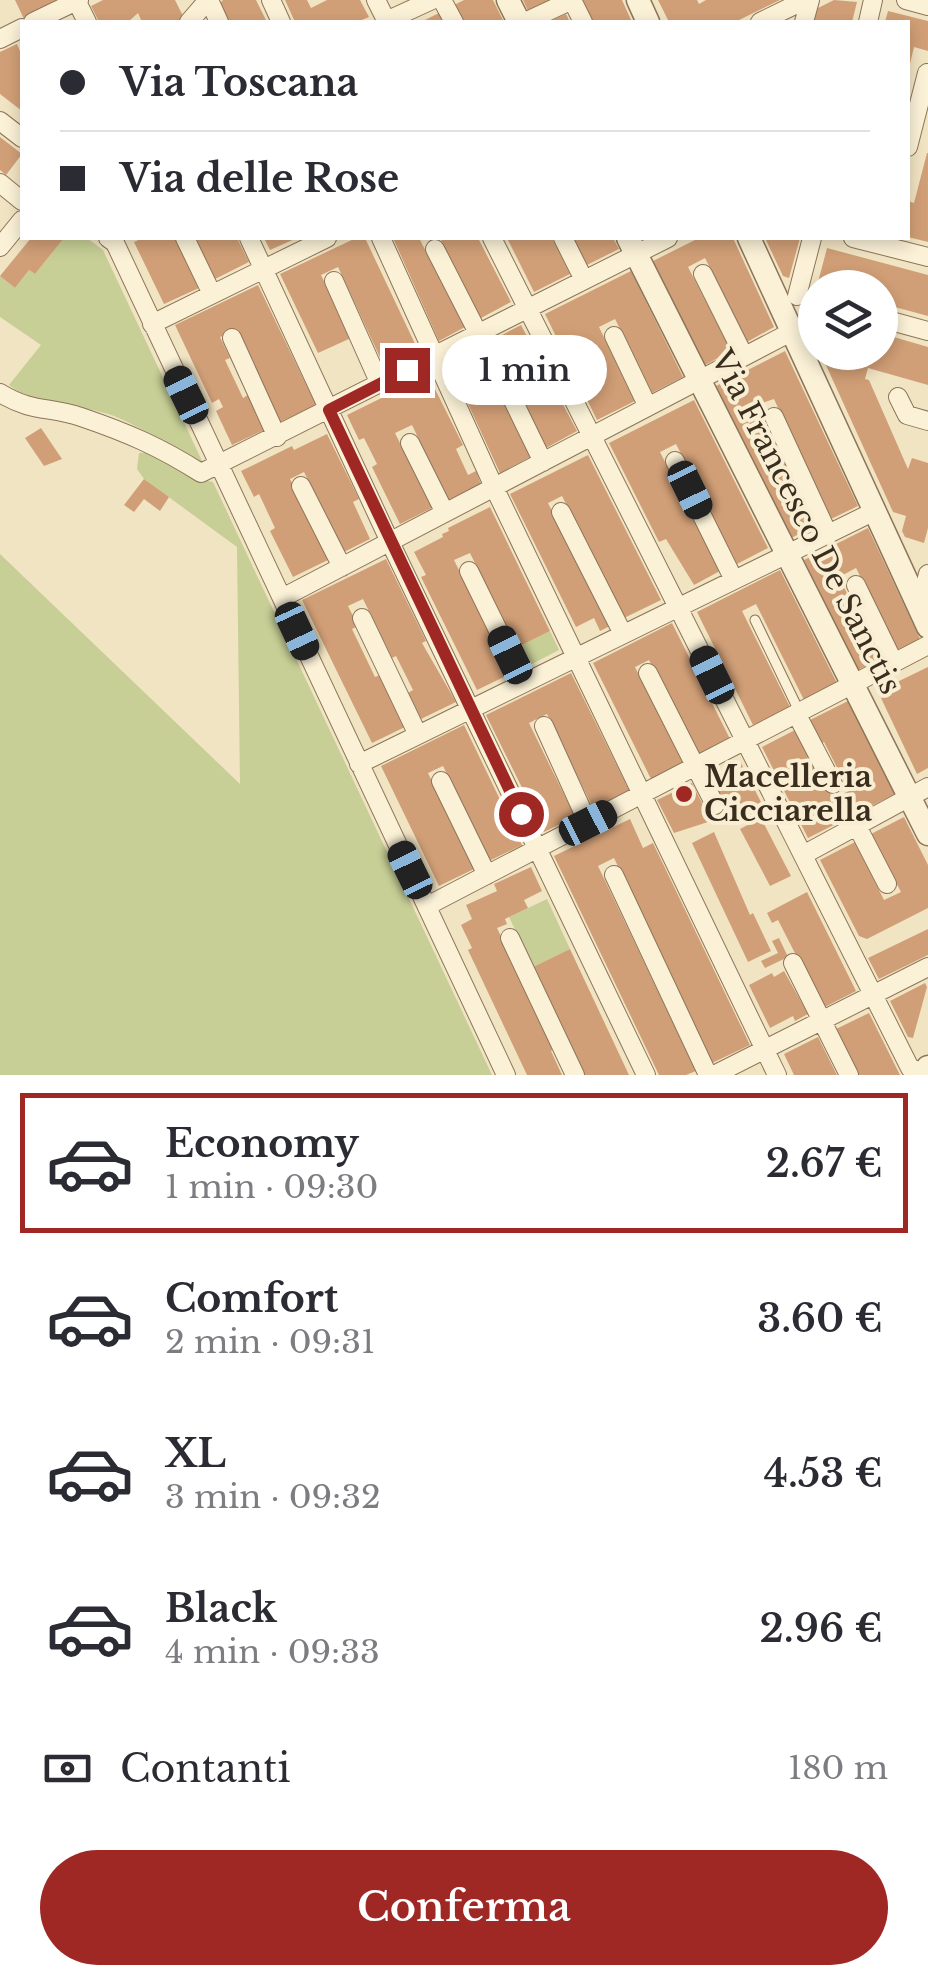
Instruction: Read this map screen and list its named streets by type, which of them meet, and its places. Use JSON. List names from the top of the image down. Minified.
{"streets":{"street":["Via Francesco De Sanctis"]},"places":["Macelleria Cicciarella"],"page":{"banner":["Via Toscana","Via delle Rose"],"bubble":"1 min","list":[{"name":"Economy","note":"1 min · 09:30","value":"2.67 €"},{"name":"Comfort","note":"2 min · 09:31","value":"3.60 €"},{"name":"XL","note":"3 min · 09:32","value":"4.53 €"},{"name":"Black","note":"4 min · 09:33","value":"2.96 €"}],"pay":["Contanti","180 m"],"buttons":"Conferma"}}
